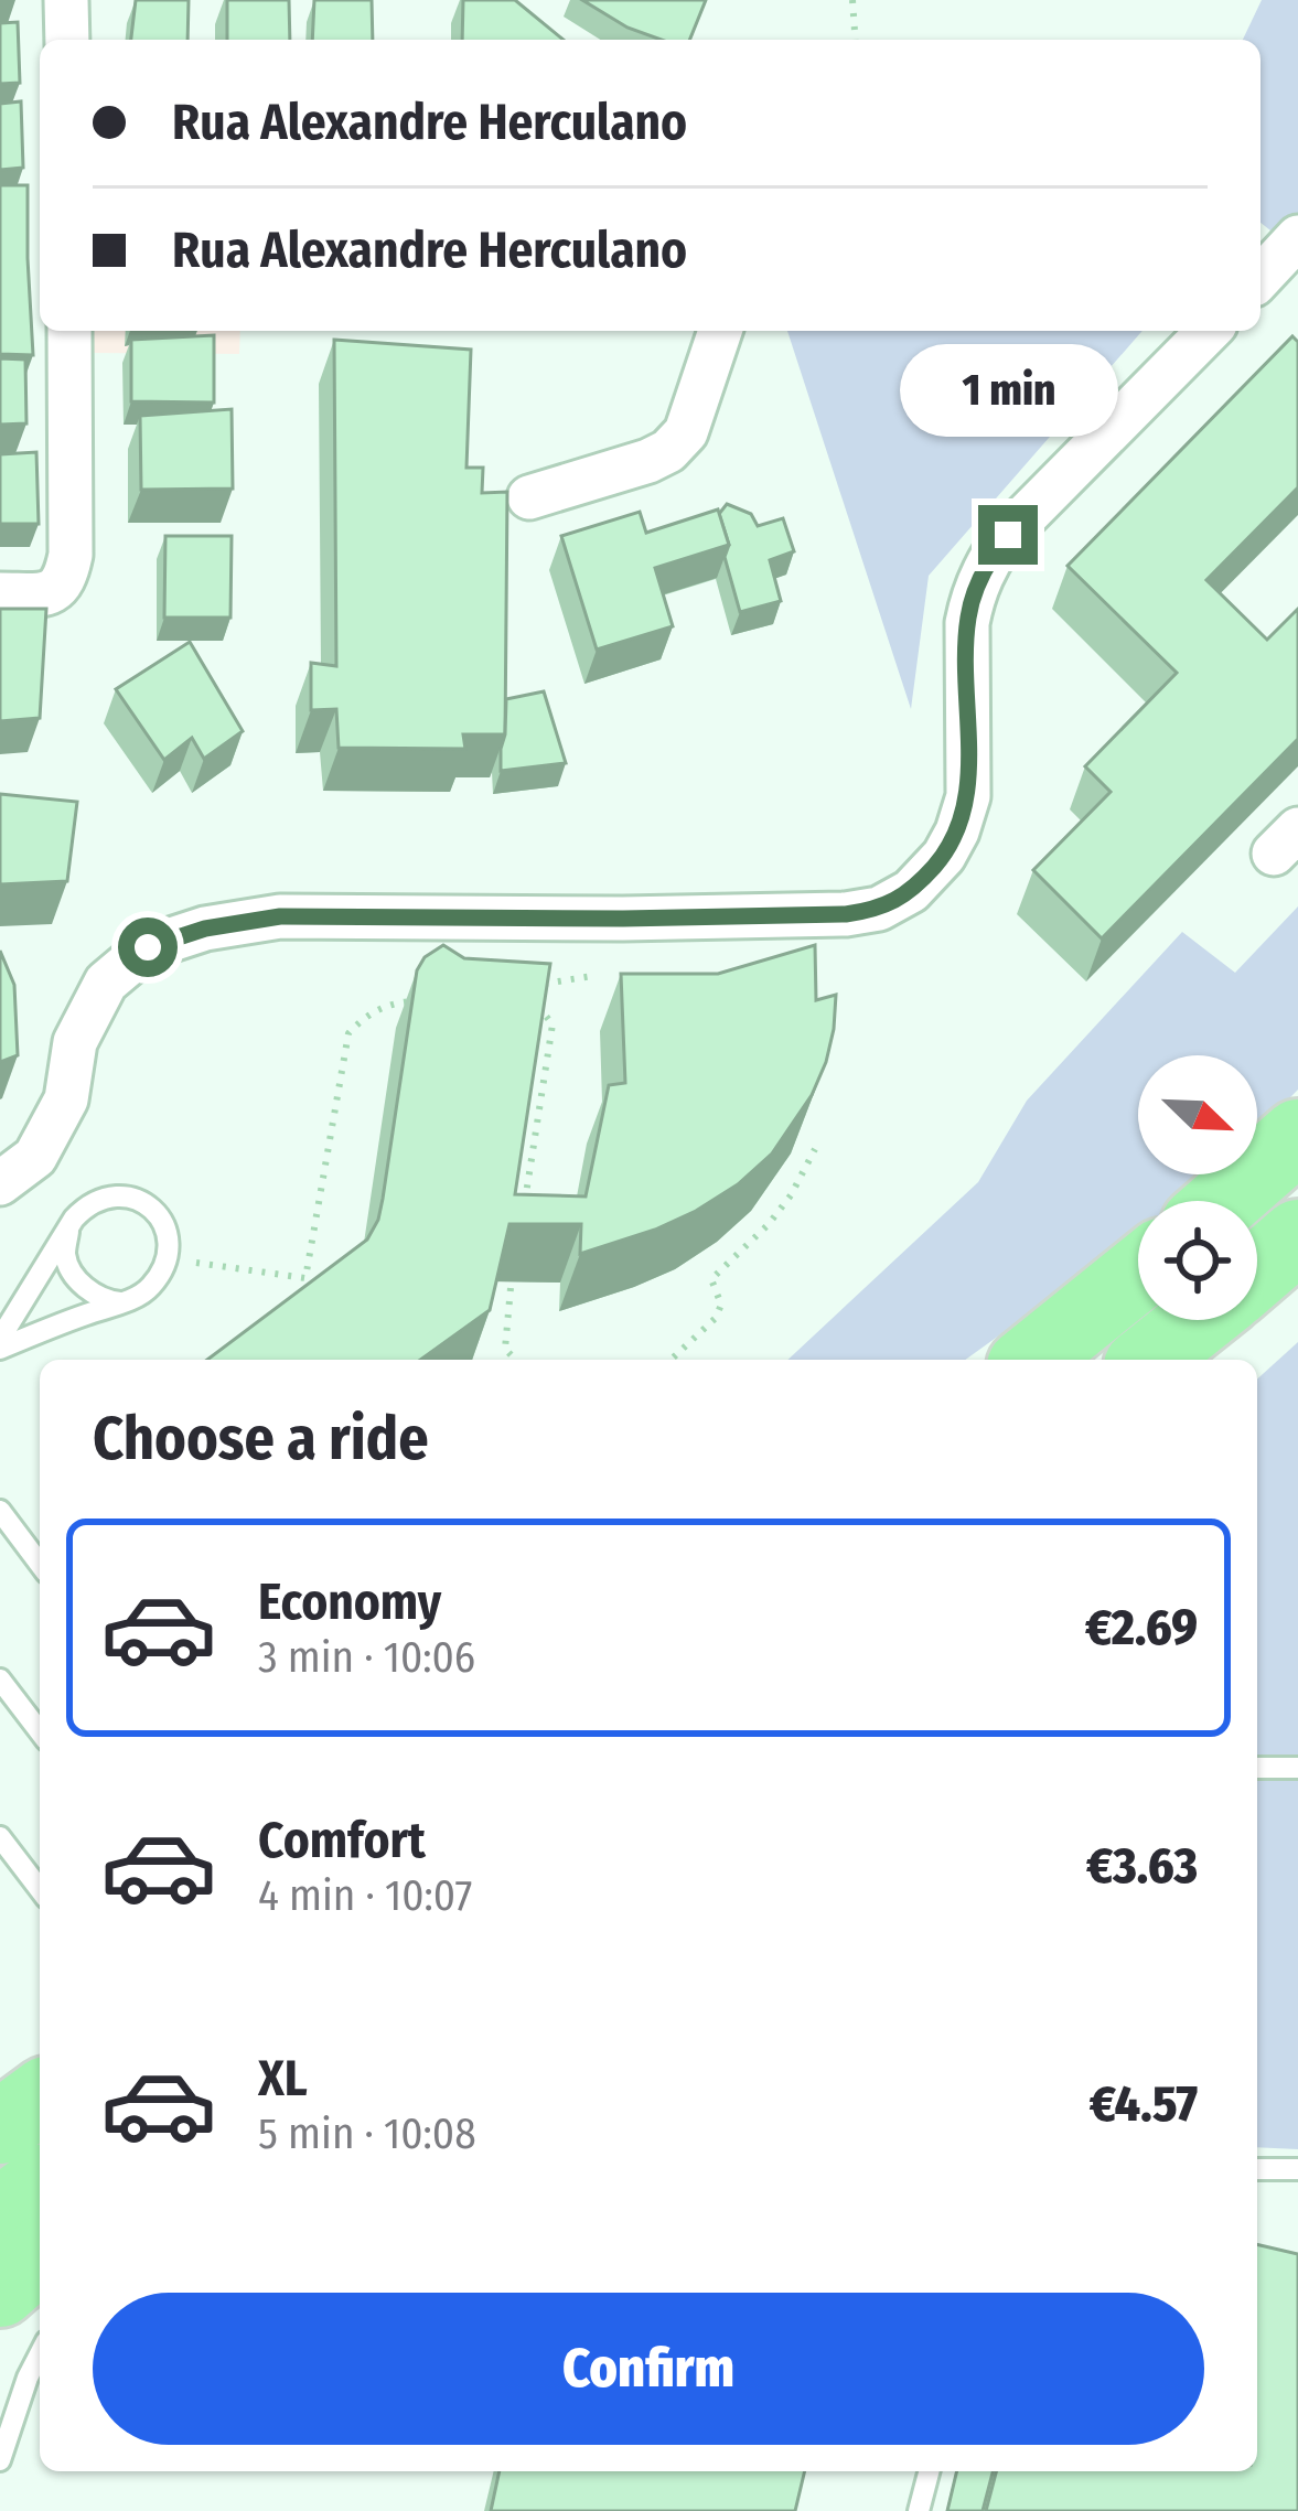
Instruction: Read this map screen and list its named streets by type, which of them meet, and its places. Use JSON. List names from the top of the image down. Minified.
{"north":"bottom right","page":{"banner":["Rua Alexandre Herculano","Rua Alexandre Herculano"],"bubble":"1 min","heading":"Choose a ride","list":[{"name":"Economy","note":"3 min · 10:06","value":"€2.69"},{"name":"Comfort","note":"4 min · 10:07","value":"€3.63"},{"name":"XL","note":"5 min · 10:08","value":"€4.57"}],"buttons":"Confirm"}}
